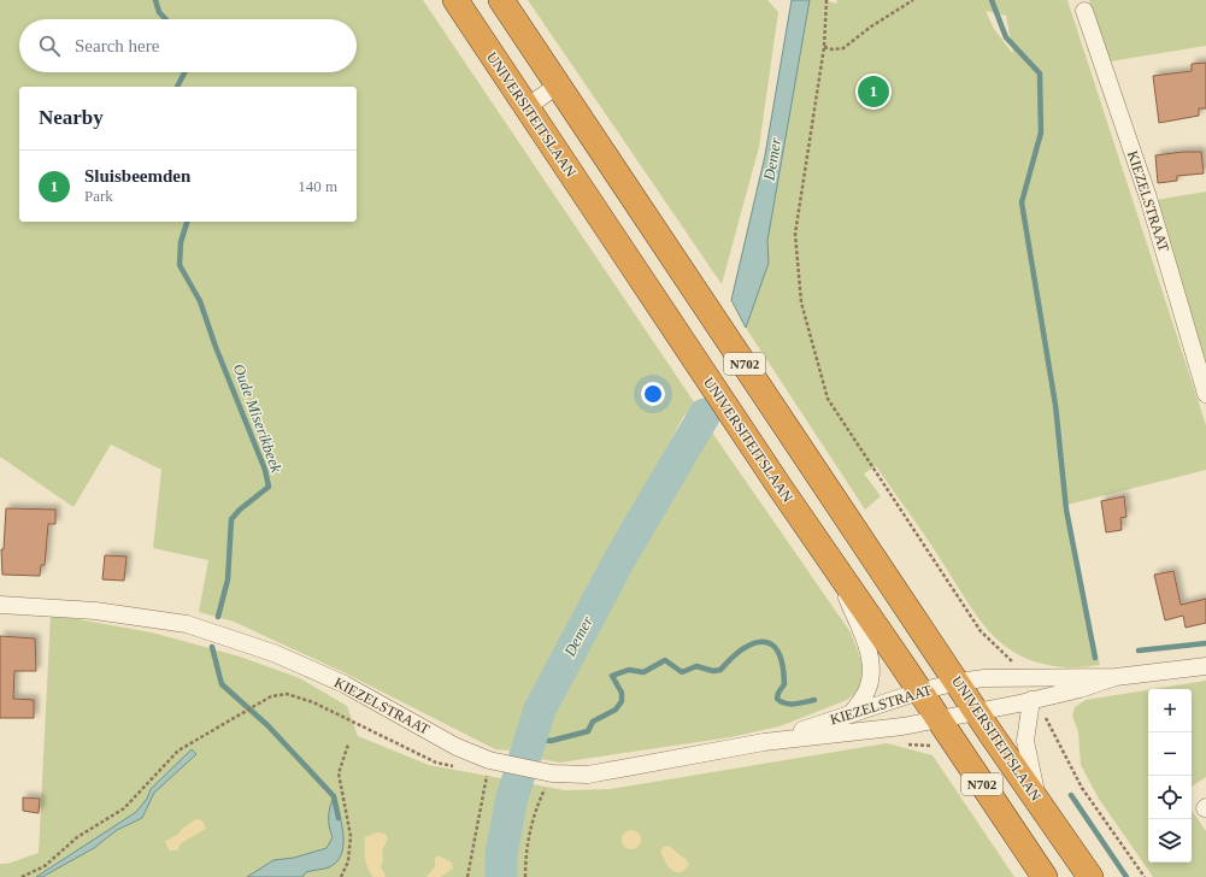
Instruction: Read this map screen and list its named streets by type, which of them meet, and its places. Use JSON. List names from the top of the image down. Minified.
{"streets":{"highway":["UNIVERSITEITSLAAN","N702"],"street":["KIEZELSTRAAT"]},"crossings":[["UNIVERSITEITSLAAN","KIEZELSTRAAT"]],"water":["Demer","Oude Miserikbeek"],"page":{"search":"Search here","pins":"1","heading":"Nearby","list":[{"mark":"1","name":"Sluisbeemden","note":"Park","value":"140 m"}],"map_buttons":["+","−"]}}
